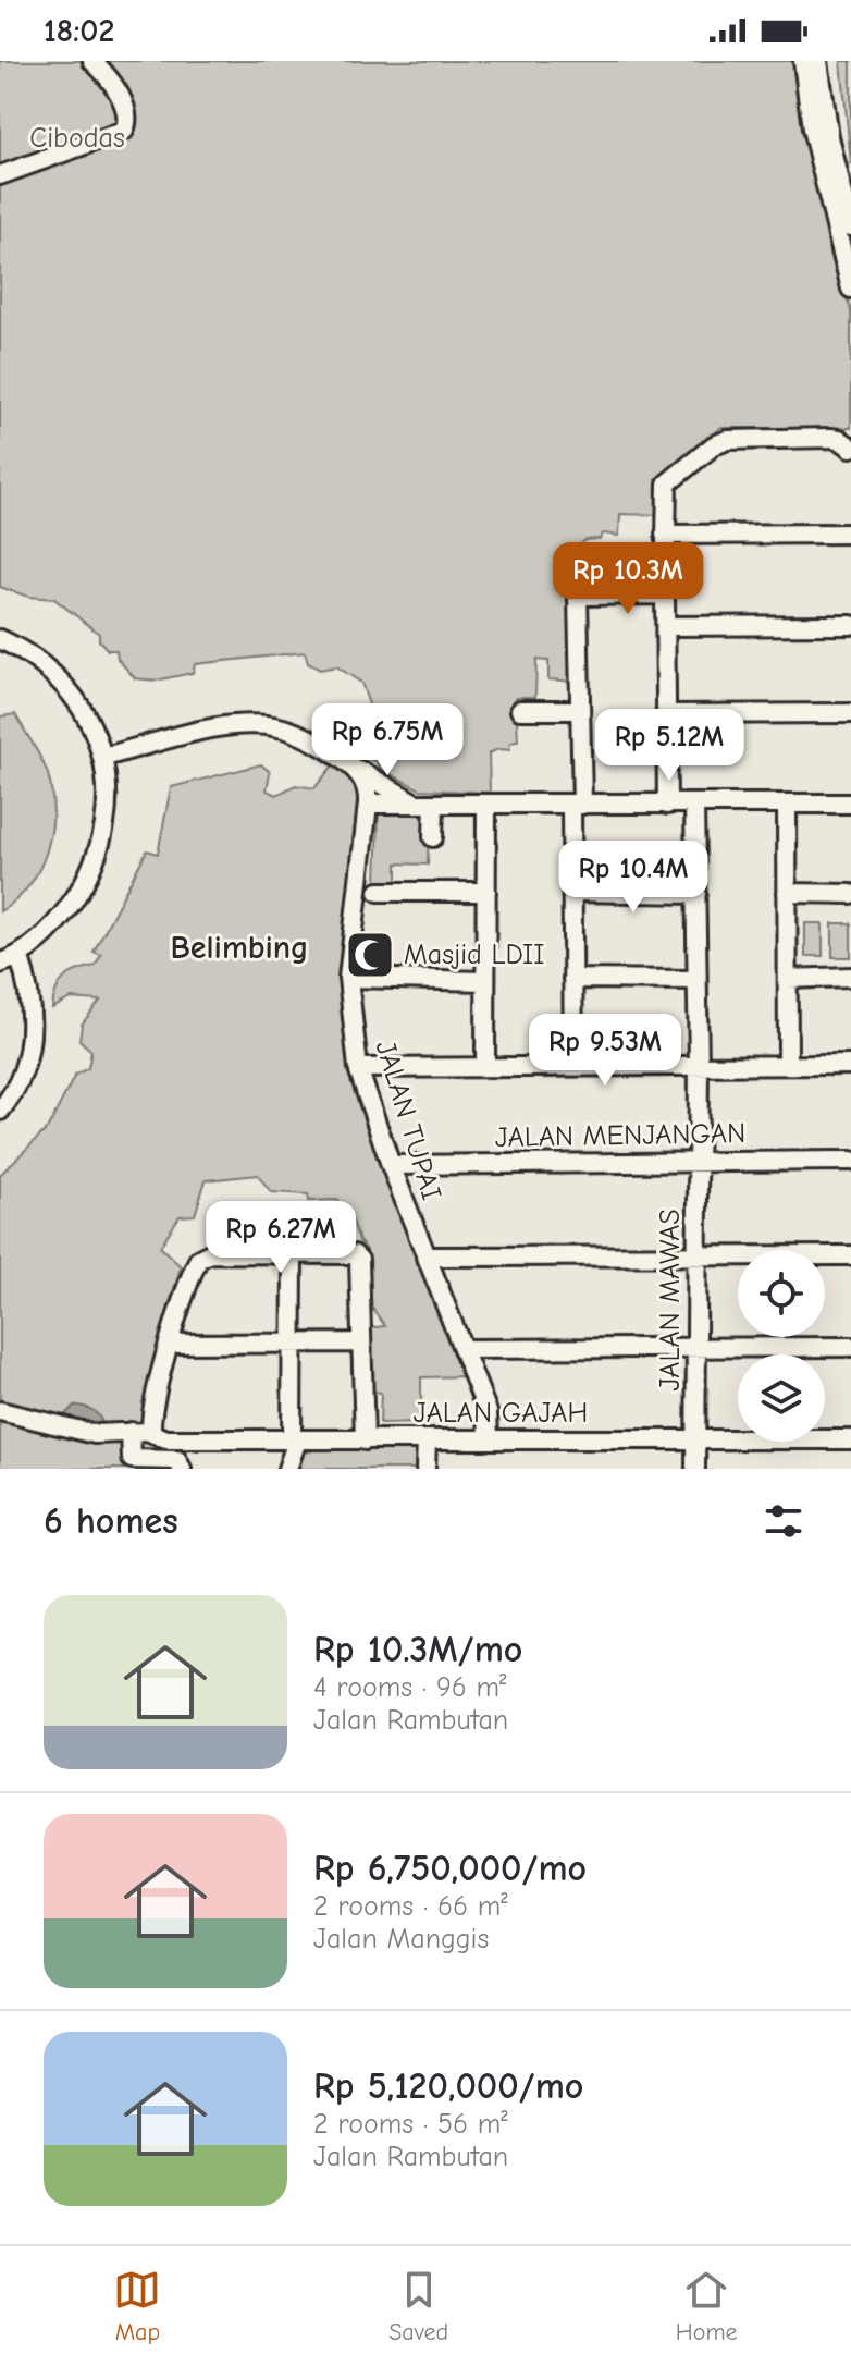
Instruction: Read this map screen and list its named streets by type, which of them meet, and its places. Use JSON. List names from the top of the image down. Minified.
{"streets":{"street":["JALAN TUPAI","JALAN MENJANGAN","JALAN MAWAS","JALAN GAJAH"]},"crossings":[["JALAN TUPAI","JALAN MENJANGAN"],["JALAN TUPAI","JALAN GAJAH"],["JALAN MENJANGAN","JALAN MAWAS"],["JALAN MAWAS","JALAN GAJAH"]],"districts":["Belimbing"],"parks":["Cibodas"],"places":{"mosque":["Masjid LDII"]},"page":{"status":"18:02","price":["Rp 10.3M","Rp 6.75M","Rp 5.12M","Rp 10.4M","Rp 9.53M","Rp 6.27M"],"heading":"6 homes","list":[{"name":"Rp 10.3M/mo","note":"4 rooms · 96 m² · Jalan Rambutan"},{"name":"Rp 6,750,000/mo","note":"2 rooms · 66 m² · Jalan Manggis"},{"name":"Rp 5,120,000/mo","note":"2 rooms · 56 m² · Jalan Rambutan"}],"tabs":["Map","Saved","Home"]}}
